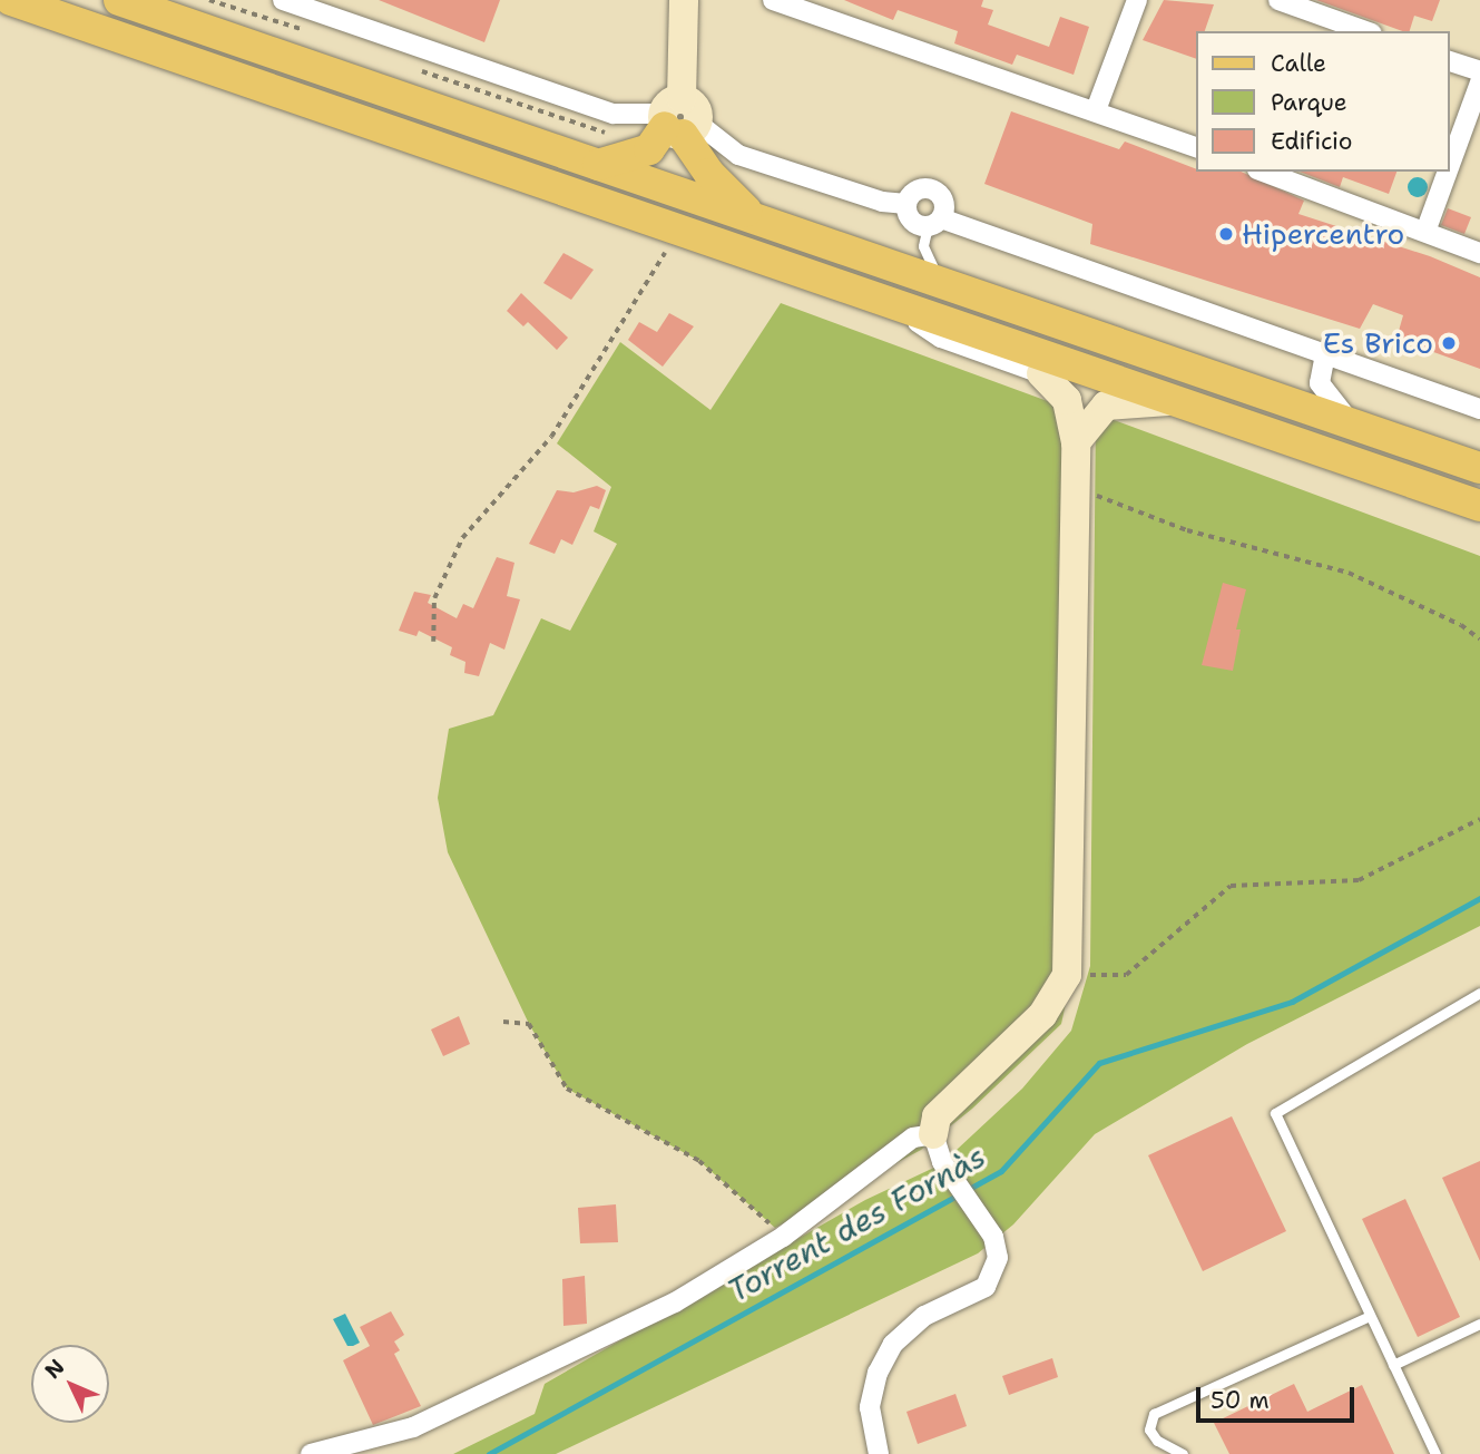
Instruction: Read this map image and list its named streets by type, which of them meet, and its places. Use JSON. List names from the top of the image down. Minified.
{"water":["Torrent des Fornàs"],"places":["Hipercentro","Es Brico"],"legend":["Calle","Parque","Edificio"],"scale_bar":"50 m","north":"top left"}
